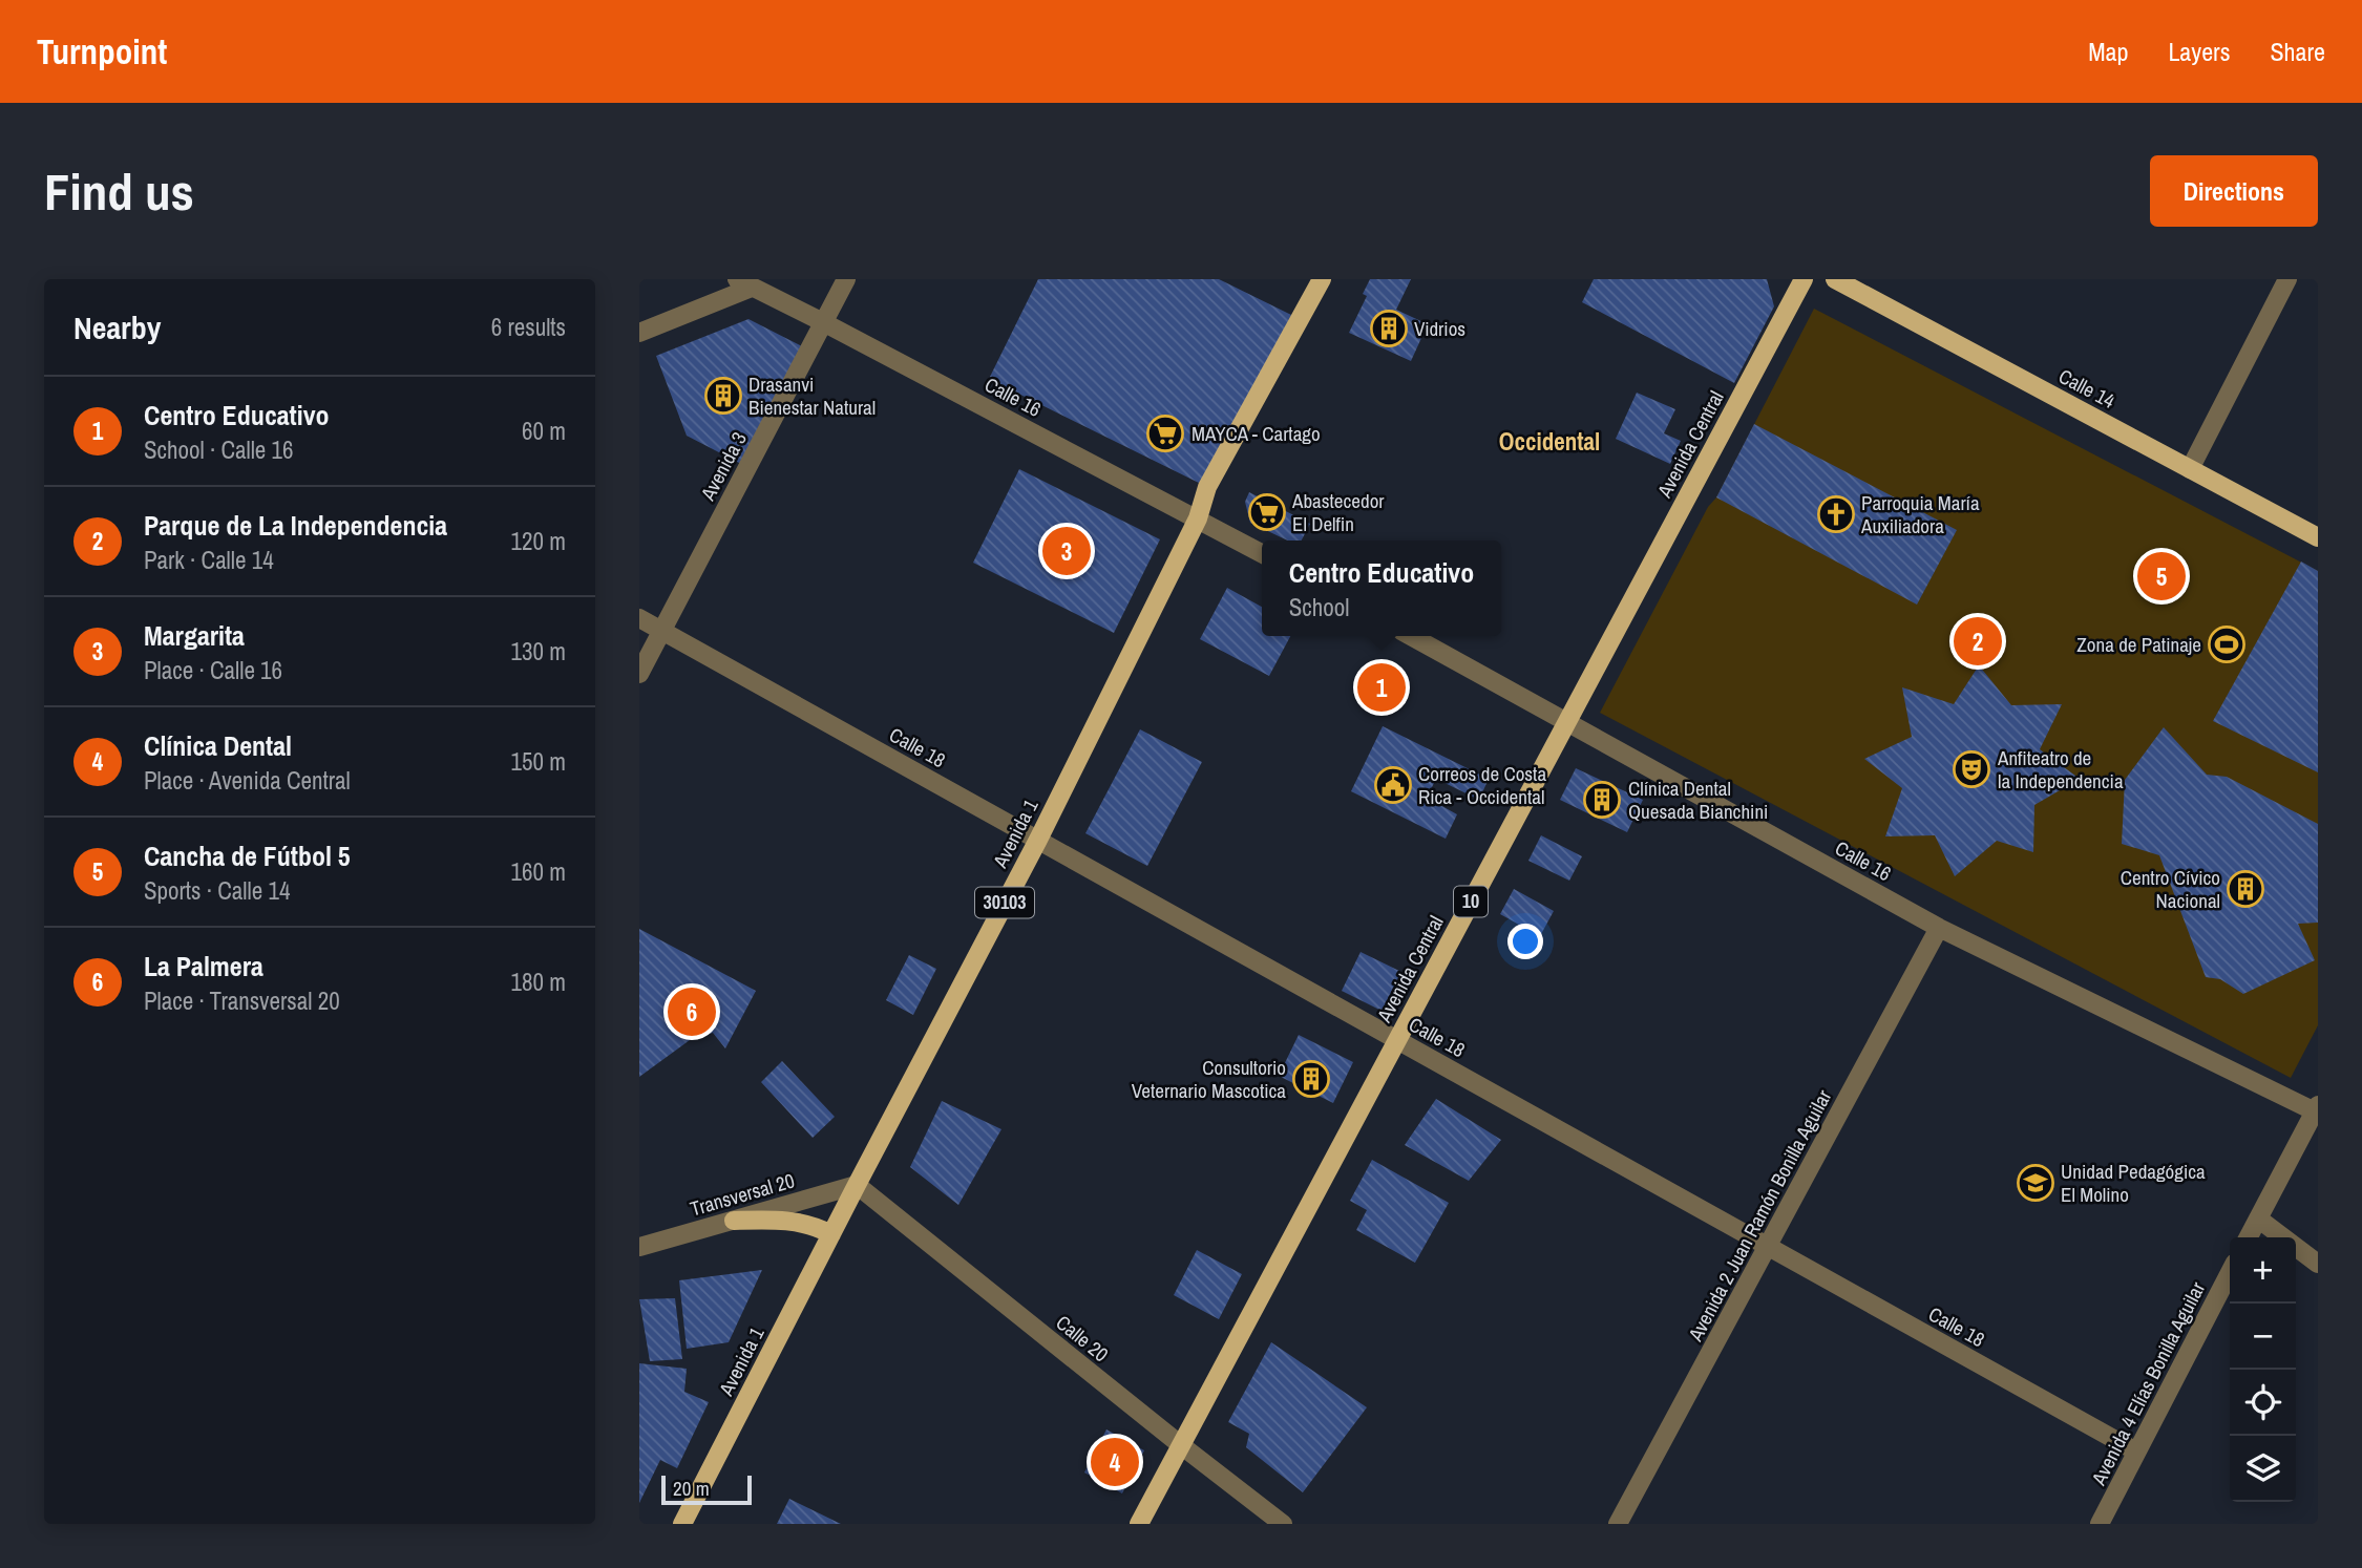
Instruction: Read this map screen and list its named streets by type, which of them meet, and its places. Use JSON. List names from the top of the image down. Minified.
{"streets":{"main road":["Calle 14","Avenida Central","Avenida 1","10","30103"],"street":["Calle 16","Avenida 3","Calle 18","Transversal 20","Avenida 2 Juan Ramón Bonilla Aguilar","Calle 20","Avenida 4 Elías Bonilla Aguilar"]},"crossings":[["Calle 16","Avenida Central"],["Calle 16","Avenida 3"],["Calle 16","Avenida 1"],["Calle 16","Avenida 2 Juan Ramón Bonilla Aguilar"],["Avenida Central","Calle 18"],["Avenida Central","Calle 20"],["Avenida 3","Calle 18"],["Calle 18","Avenida 1"],["Calle 18","Avenida 2 Juan Ramón Bonilla Aguilar"],["Calle 18","Avenida 4 Elías Bonilla Aguilar"],["Avenida 1","Transversal 20"],["Avenida 1","Calle 20"],["Transversal 20","Calle 20"]],"districts":["Occidental"],"places":{"building":["Vidrios","Drasanvi Bienestar Natural","Clínica Dental Quesada Bianchini","Centro Cívico Nacional","Consultorio Veternario Mascotica"],"supermarket":["MAYCA - Cartago","Abastecedor El Delfin"],"church":["Parroquia María Auxiliadora"],"sports":["Zona de Patinaje"],"theatre":["Anfiteatro de la Independencia"],"public building":["Correos de Costa Rica - Occidental"],"school or university":["Unidad Pedagógica El Molino"]},"scale_bar":"20 m","page":{"header":"Turnpoint","nav":["Map","Layers","Share"],"buttons":"Directions","title":"Find us","heading":["Nearby","6 results"],"list":[{"mark":"1","name":"Centro Educativo","note":"School · Calle 16","value":"60 m"},{"mark":"2","name":"Parque de La Independencia","note":"Park · Calle 14","value":"120 m"},{"mark":"3","name":"Margarita","note":"Place · Calle 16","value":"130 m"},{"mark":"4","name":"Clínica Dental","note":"Place · Avenida Central","value":"150 m"},{"mark":"5","name":"Cancha de Fútbol 5","note":"Sports · Calle 14","value":"160 m"},{"mark":"6","name":"La Palmera","note":"Place · Transversal 20","value":"180 m"}],"pins":["3","5","2","1","6","4"],"popup":["Centro Educativo","School"],"map_buttons":["+","−"],"scale":"20 m"}}
